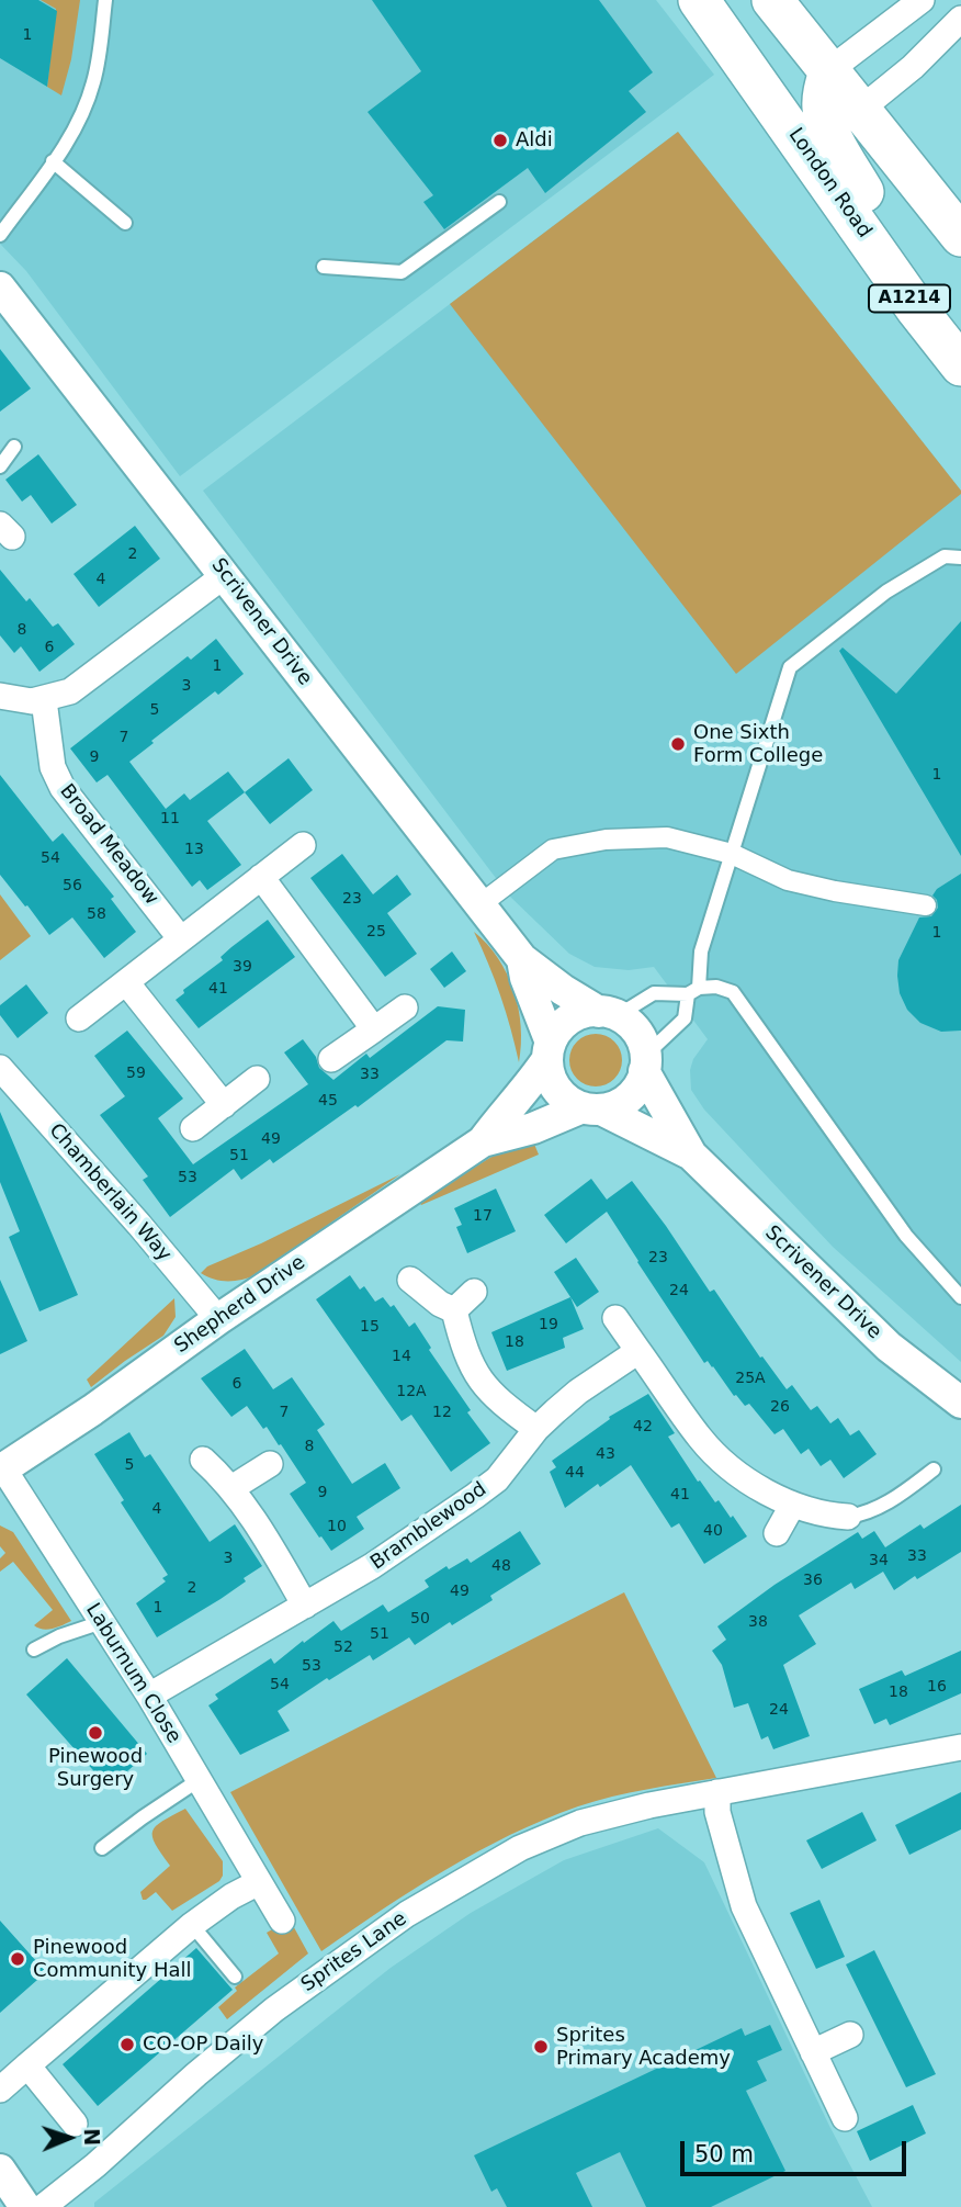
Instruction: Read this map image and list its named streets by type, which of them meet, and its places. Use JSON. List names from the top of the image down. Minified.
{"streets":{"main road":["London Road","A1214"],"street":["Scrivener Drive","Broad Meadow","Chamberlain Way","Shepherd Drive","Bramblewood","Laburnum Close","Sprites Lane"]},"crossings":[["Scrivener Drive","Shepherd Drive"],["Chamberlain Way","Shepherd Drive"],["Shepherd Drive","Laburnum Close"],["Bramblewood","Laburnum Close"]],"places":["Aldi","One Sixth Form College","Pinewood Surgery","Pinewood Community Hall","CO-OP Daily","Sprites Primary Academy"],"house_numbers":["1","2","4","8","6","1","3","5","7","9","1","11","13","54","56","23","58","25","1","39","41","59","33","45","49","51","53","17","23","24","19","15","18","14","25A","6","12A","26","7","12","42","8","43","5","44","9","41","4","10","40","33","3","34","48","36","2","49","1","50","38","51","52","53","54","16","18","24"],"scale_bar":"50 m","north":"right"}
